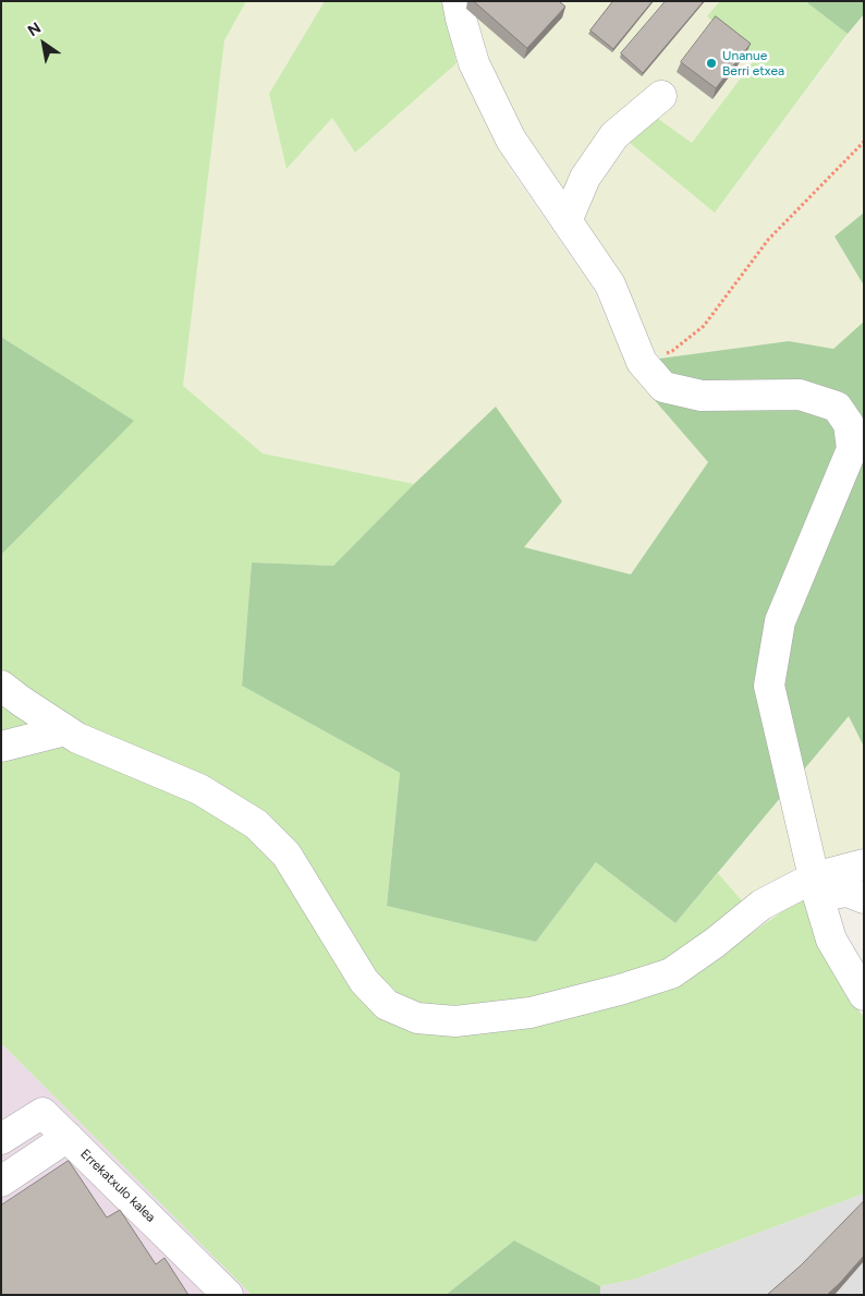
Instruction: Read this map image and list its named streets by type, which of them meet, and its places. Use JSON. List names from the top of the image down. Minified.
{"streets":{"street":["Errekatxulo kalea"]},"places":["Unanue Berri etxea"],"north":"top left"}
